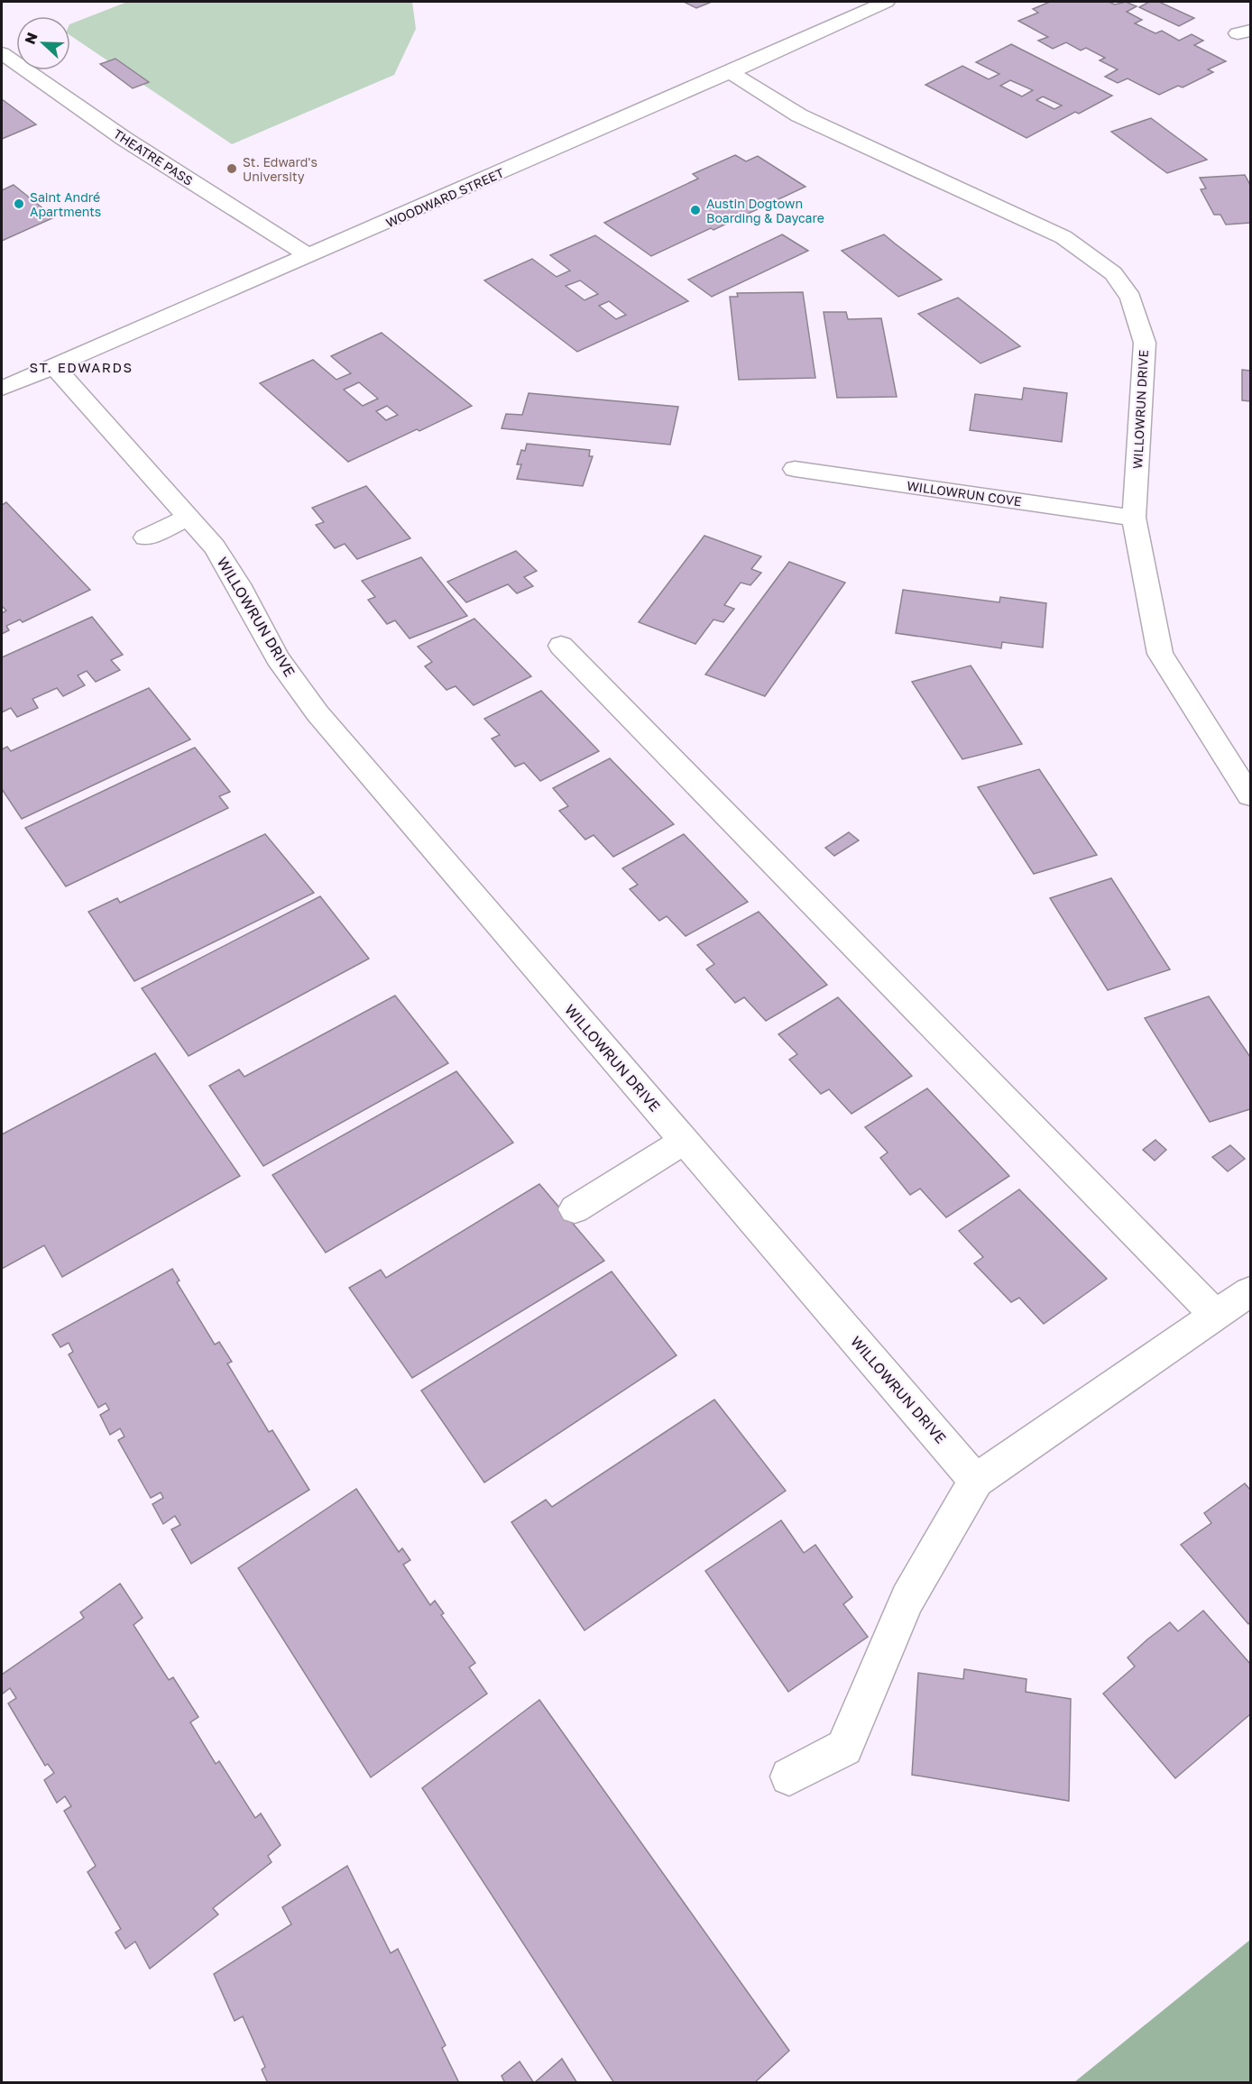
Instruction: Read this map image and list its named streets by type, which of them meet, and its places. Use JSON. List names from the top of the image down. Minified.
{"streets":{"street":["THEATRE PASS","WOODWARD STREET","WILLOWRUN DRIVE","WILLOWRUN COVE"]},"crossings":[["THEATRE PASS","WOODWARD STREET"],["WOODWARD STREET","WILLOWRUN DRIVE"],["WILLOWRUN DRIVE","WILLOWRUN COVE"]],"districts":["ST. EDWARDS"],"places":["St. Edward's University","Saint André Apartments","Austin Dogtown Boarding & Daycare"],"north":"left"}
